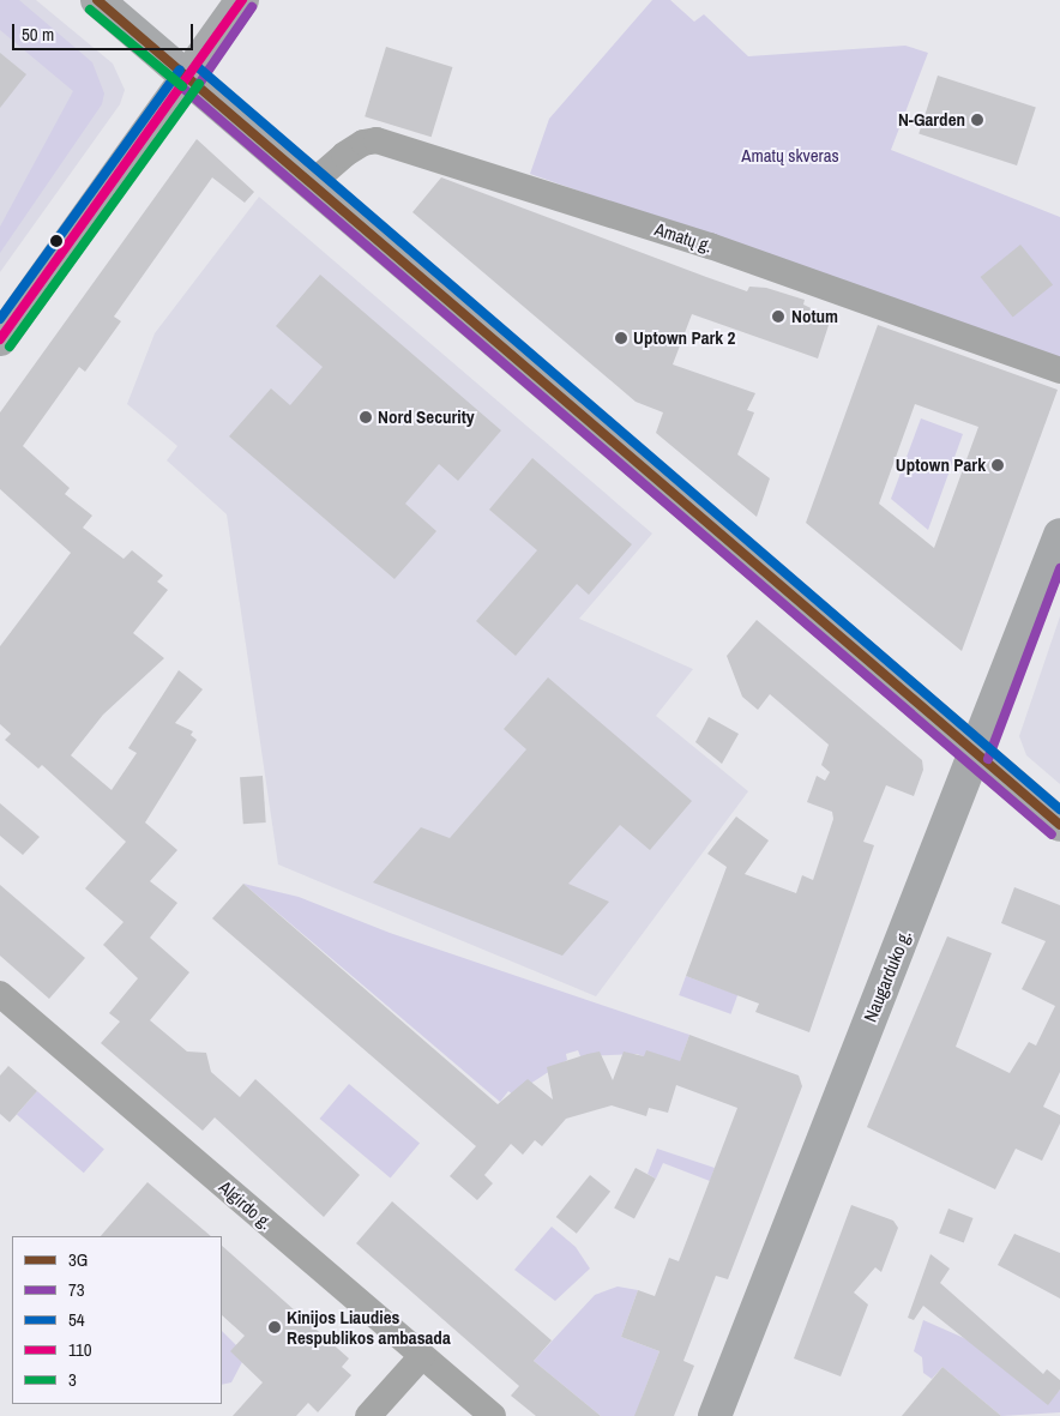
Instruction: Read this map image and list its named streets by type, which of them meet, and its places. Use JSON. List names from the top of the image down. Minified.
{"streets":{"main road":["Naugarduko g."],"street":["Amatų g.","Algirdo g."]},"parks":["Amatų skveras"],"places":["N-Garden","Notum","Uptown Park 2","Nord Security","Uptown Park","Kinijos Liaudies Respublikos ambasada"],"lines":["transit line 3G","transit line 110","transit line 73","transit line 3","transit line 54"],"legend":["3G","73","54","110","3"],"scale_bar":"50 m"}
